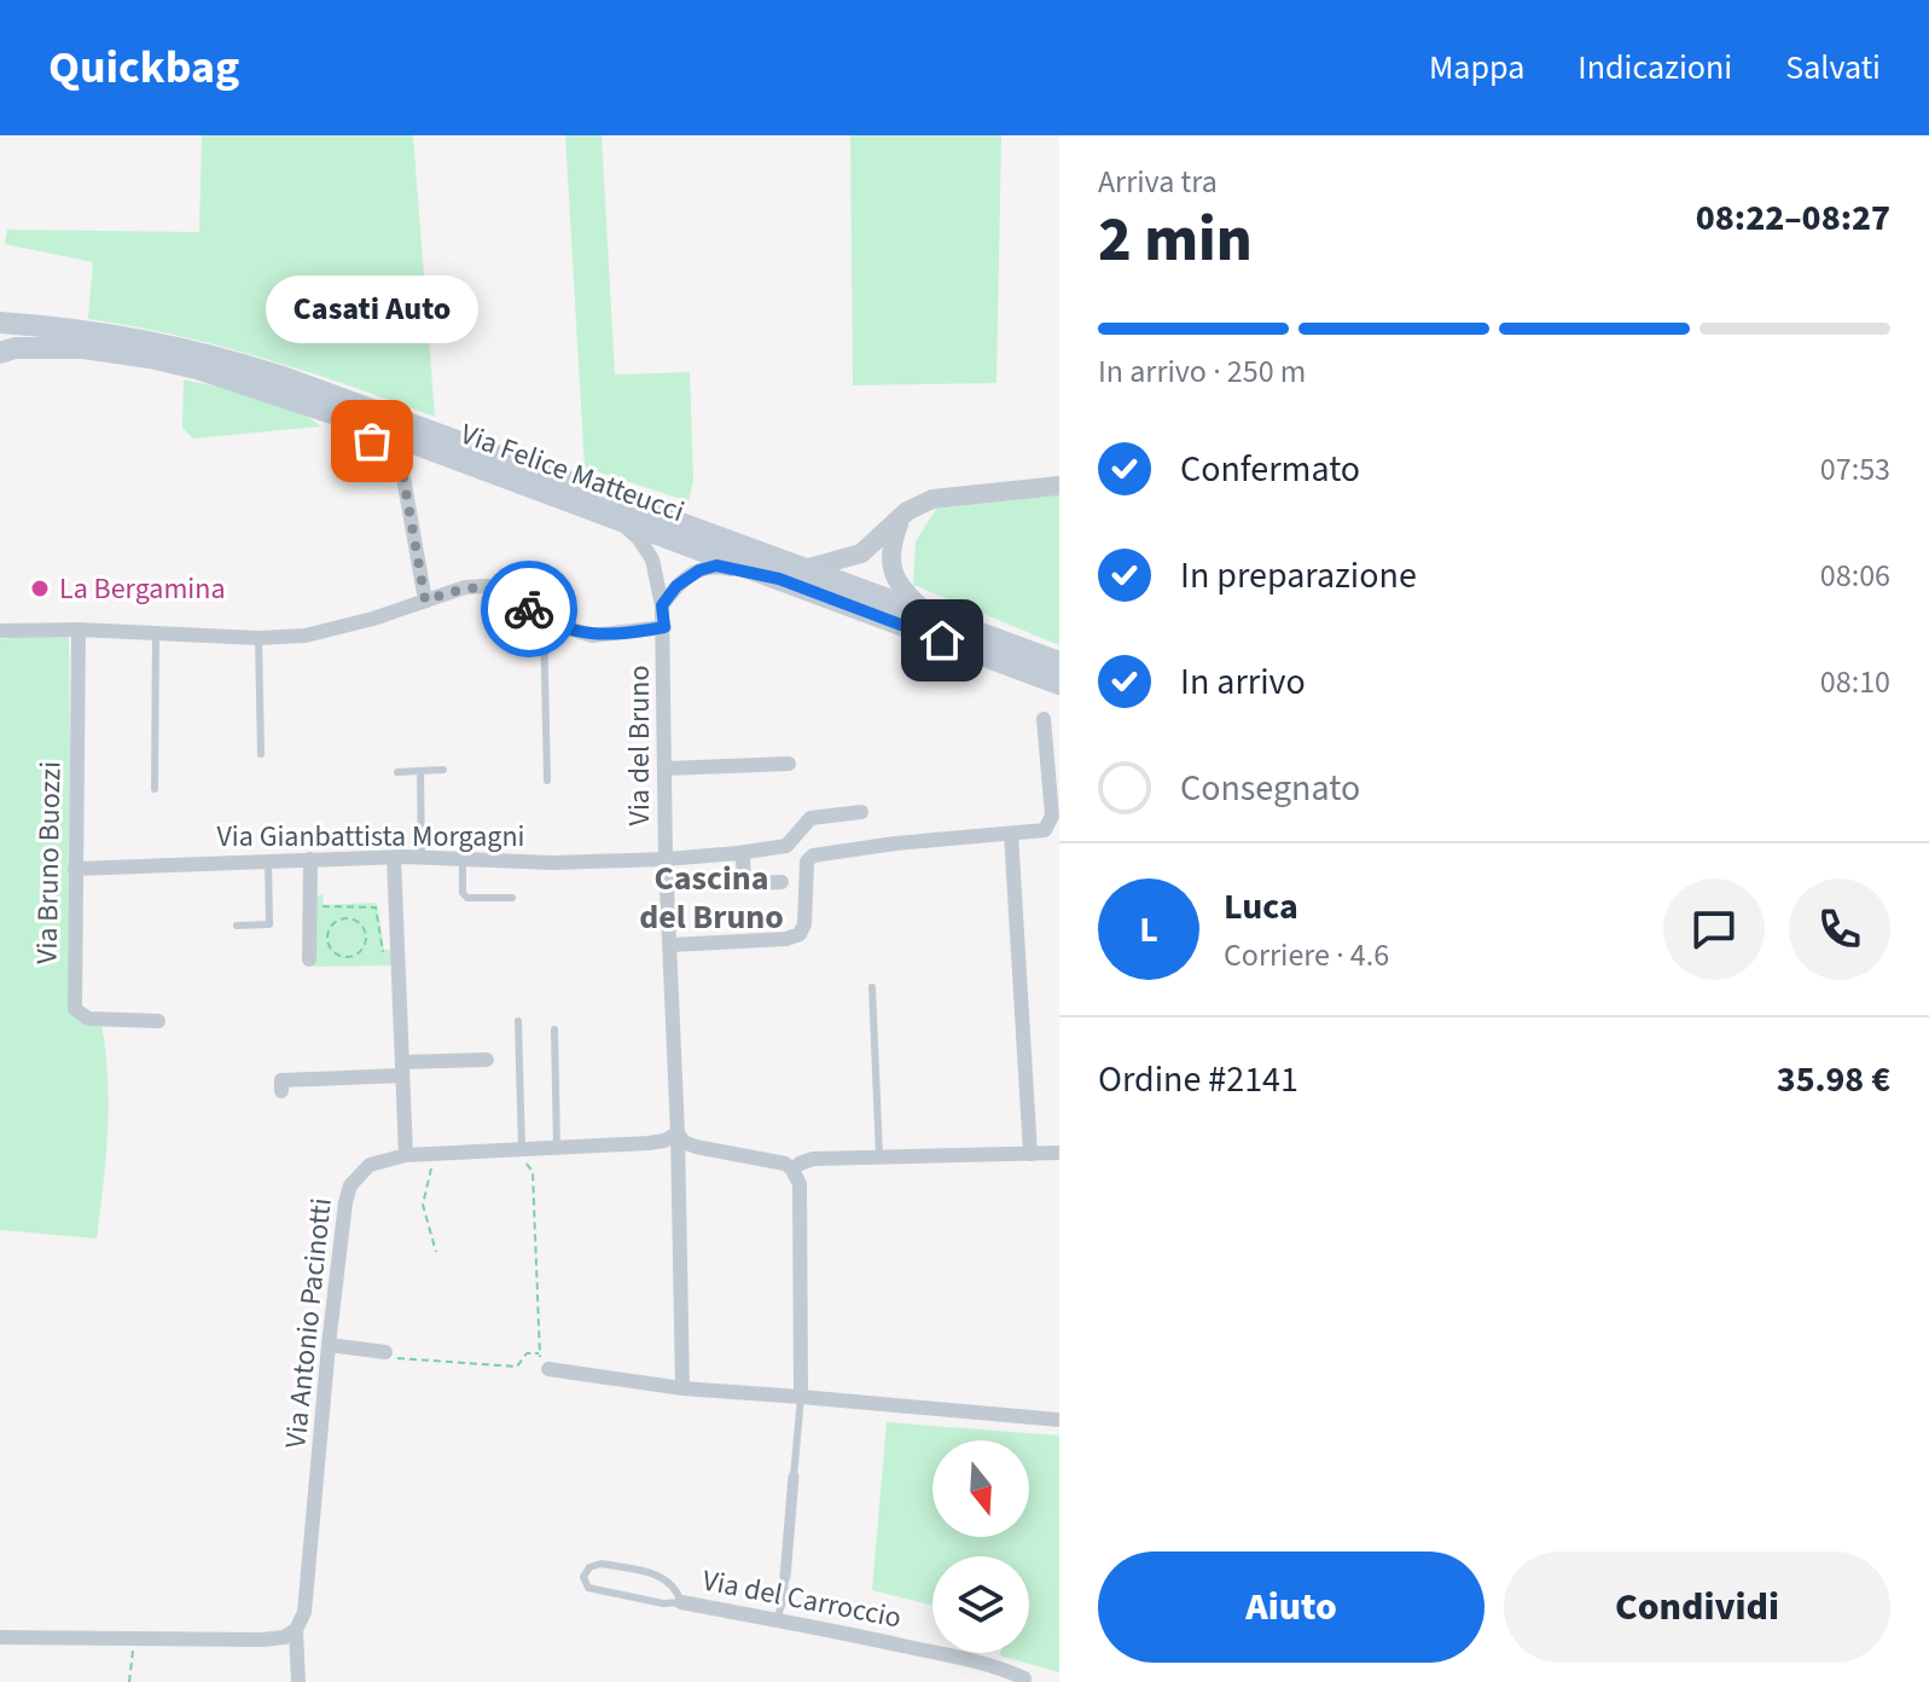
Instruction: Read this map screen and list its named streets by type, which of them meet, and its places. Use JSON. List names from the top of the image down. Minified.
{"streets":{"main road":["Via Felice Matteucci"],"street":["Via del Bruno","Via Gianbattista Morgagni","Via Bruno Buozzi","Via Antonio Pacinotti","Via del Carroccio"]},"crossings":[["Via Felice Matteucci","Via del Bruno"],["Via del Bruno","Via Gianbattista Morgagni"],["Via del Bruno","Via Antonio Pacinotti"],["Via Gianbattista Morgagni","Via Bruno Buozzi"]],"districts":["Cascina del Bruno"],"places":["Casati Auto","La Bergamina"],"north":"bottom","page":{"header":"Quickbag","nav":["Mappa","Indicazioni","Salvati"],"heading":["2 min","Arriva tra","08:22–08:27"],"panel":["Luca","Corriere · 4.6","Ordine #2141","35.98 €"],"bubble":"Casati Auto","bar":"In arrivo · 250 m","list":[["Confermato","07:53"],["In preparazione","08:06"],["In arrivo","08:10"],"Consegnato"],"round":"L","buttons":["Aiuto","Condividi"]}}
